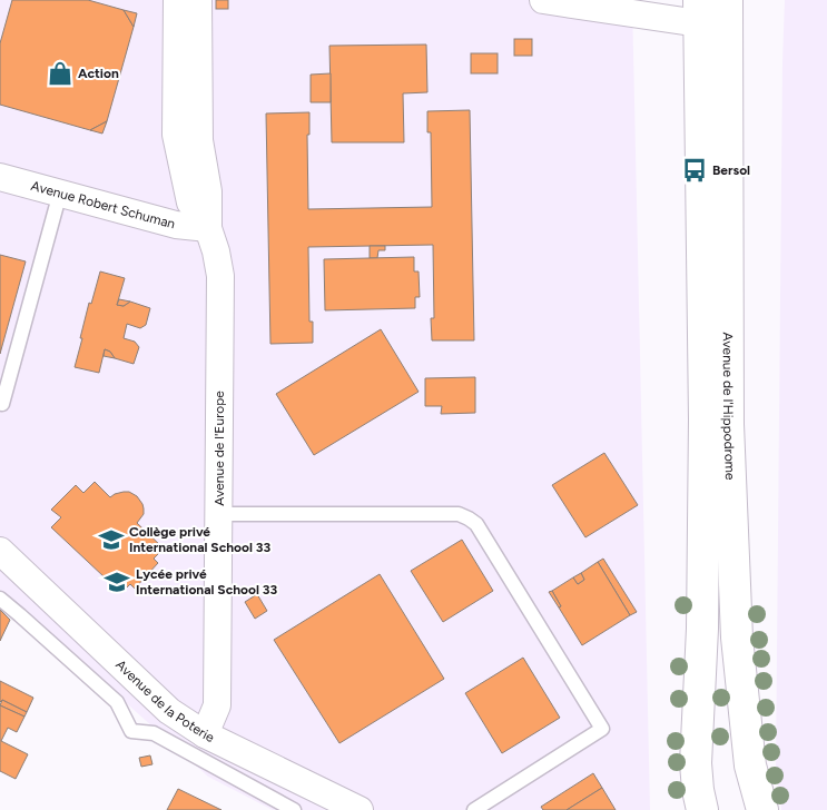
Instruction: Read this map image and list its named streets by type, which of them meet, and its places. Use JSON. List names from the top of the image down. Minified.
{"streets":{"main road":["Avenue de l'Hippodrome"],"street":["Avenue Robert Schuman","Avenue de l'Europe","Avenue de la Poterie"]},"crossings":[["Avenue Robert Schuman","Avenue de l'Europe"],["Avenue de l'Europe","Avenue de la Poterie"]],"places":{"shop":["Action"],"bus stop":["Bersol"],"school or university":["Collège privé International School 33","Lycée privé International School 33"]}}
